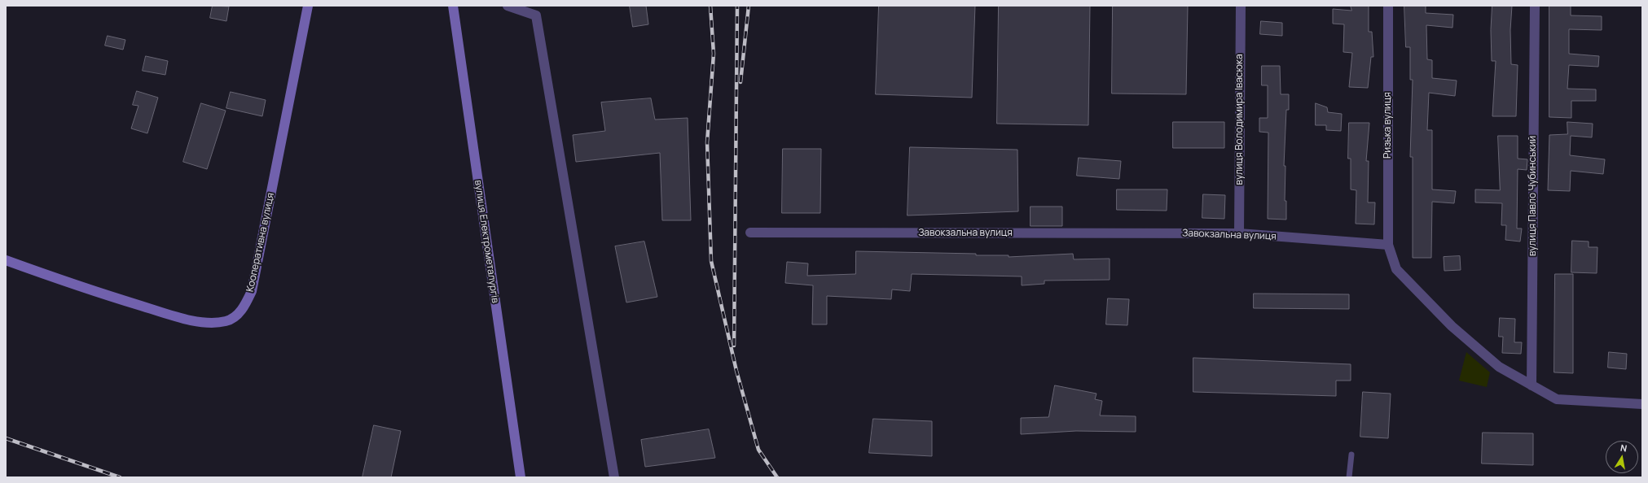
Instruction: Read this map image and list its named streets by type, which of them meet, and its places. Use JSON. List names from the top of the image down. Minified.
{"streets":{"street":["вулиця Володимира Івасюка","Ризька вулиця","вулиця Павло Чубинський","Завокзальна вулиця","вулиця Електрометалургів","Кооперативна вулиця"]},"crossings":[["вулиця Володимира Івасюка","Завокзальна вулиця"],["Ризька вулиця","Завокзальна вулиця"]],"north":"top"}
